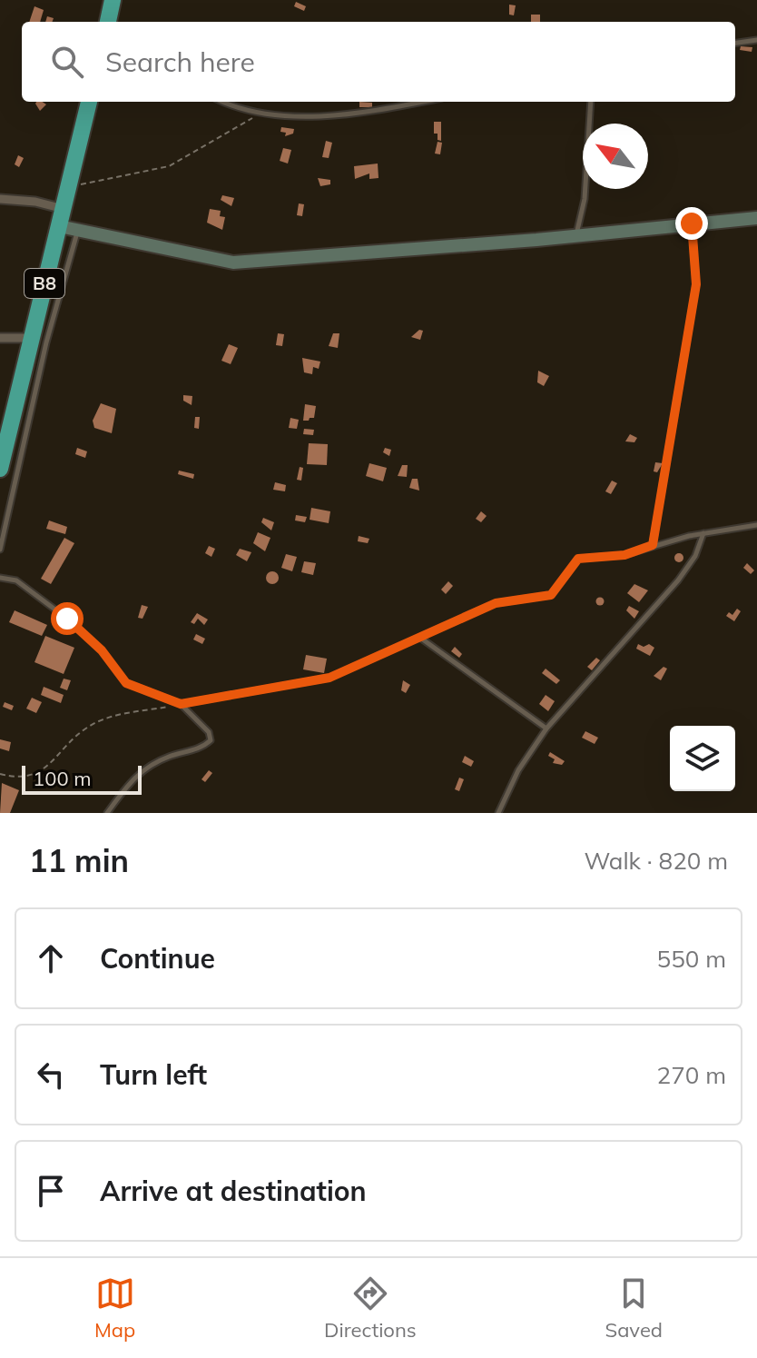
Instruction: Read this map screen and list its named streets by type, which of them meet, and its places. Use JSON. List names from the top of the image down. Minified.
{"streets":{"highway":["B8"]},"scale_bar":"100 m","north":"top left","page":{"search":"Search here","scale":"100 m","heading":["11 min","Walk · 820 m"],"list":[["Continue","550 m"],["Turn left","270 m"],"Arrive at destination"],"nav":["Map","Directions","Saved"]}}
